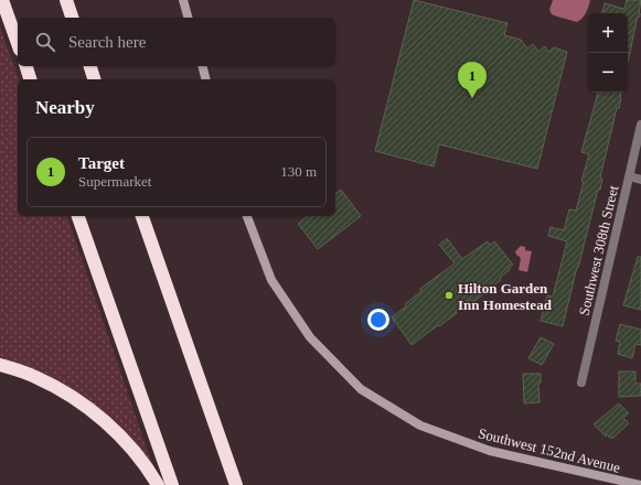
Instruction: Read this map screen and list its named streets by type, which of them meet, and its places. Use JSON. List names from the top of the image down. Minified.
{"streets":{"street":["Southwest 308th Street","Southwest 152nd Avenue"]},"places":["Hilton Garden Inn Homestead"],"page":{"map_buttons":["+","−"],"search":"Search here","pins":"1","heading":"Nearby","list":[{"mark":"1","name":"Target","note":"Supermarket","value":"130 m"}]}}
